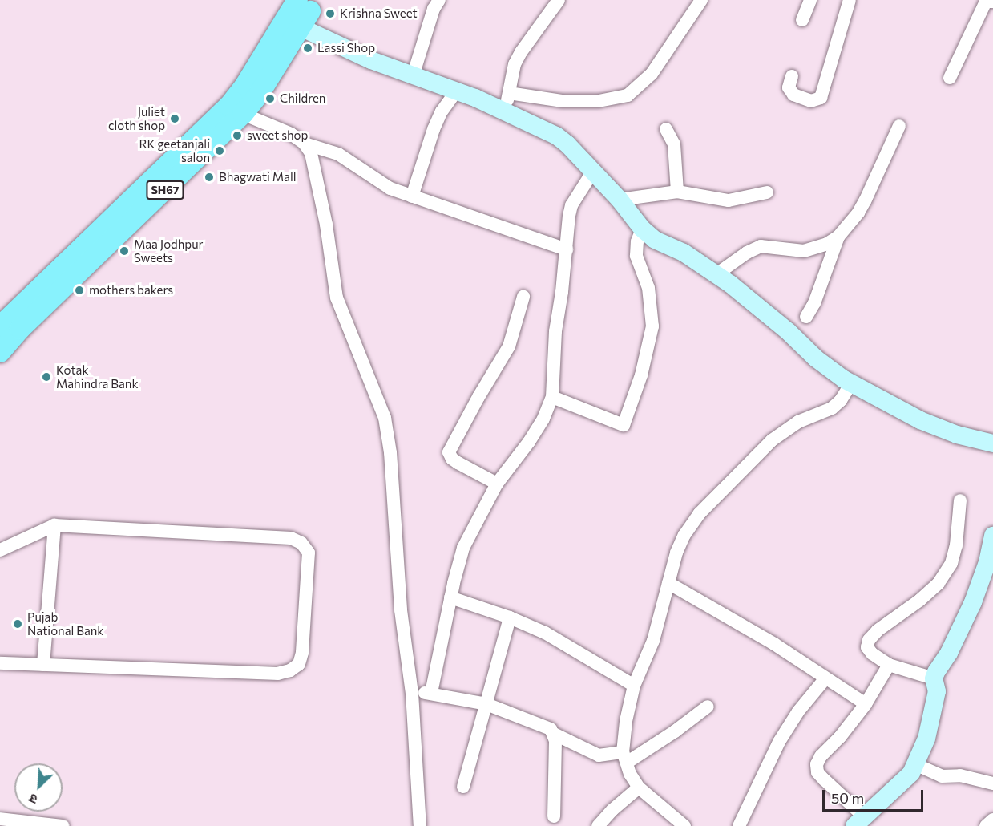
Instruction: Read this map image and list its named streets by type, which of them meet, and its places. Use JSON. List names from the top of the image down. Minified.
{"streets":{"main road":["SH67"]},"places":["Krishna Sweet","Lassi Shop","Children","Juliet cloth shop","sweet shop","RK geetanjali salon","Bhagwati Mall","Maa Jodhpur Sweets","mothers bakers","Kotak Mahindra Bank","Pujab National Bank"],"scale_bar":"50 m","north":"bottom left"}
